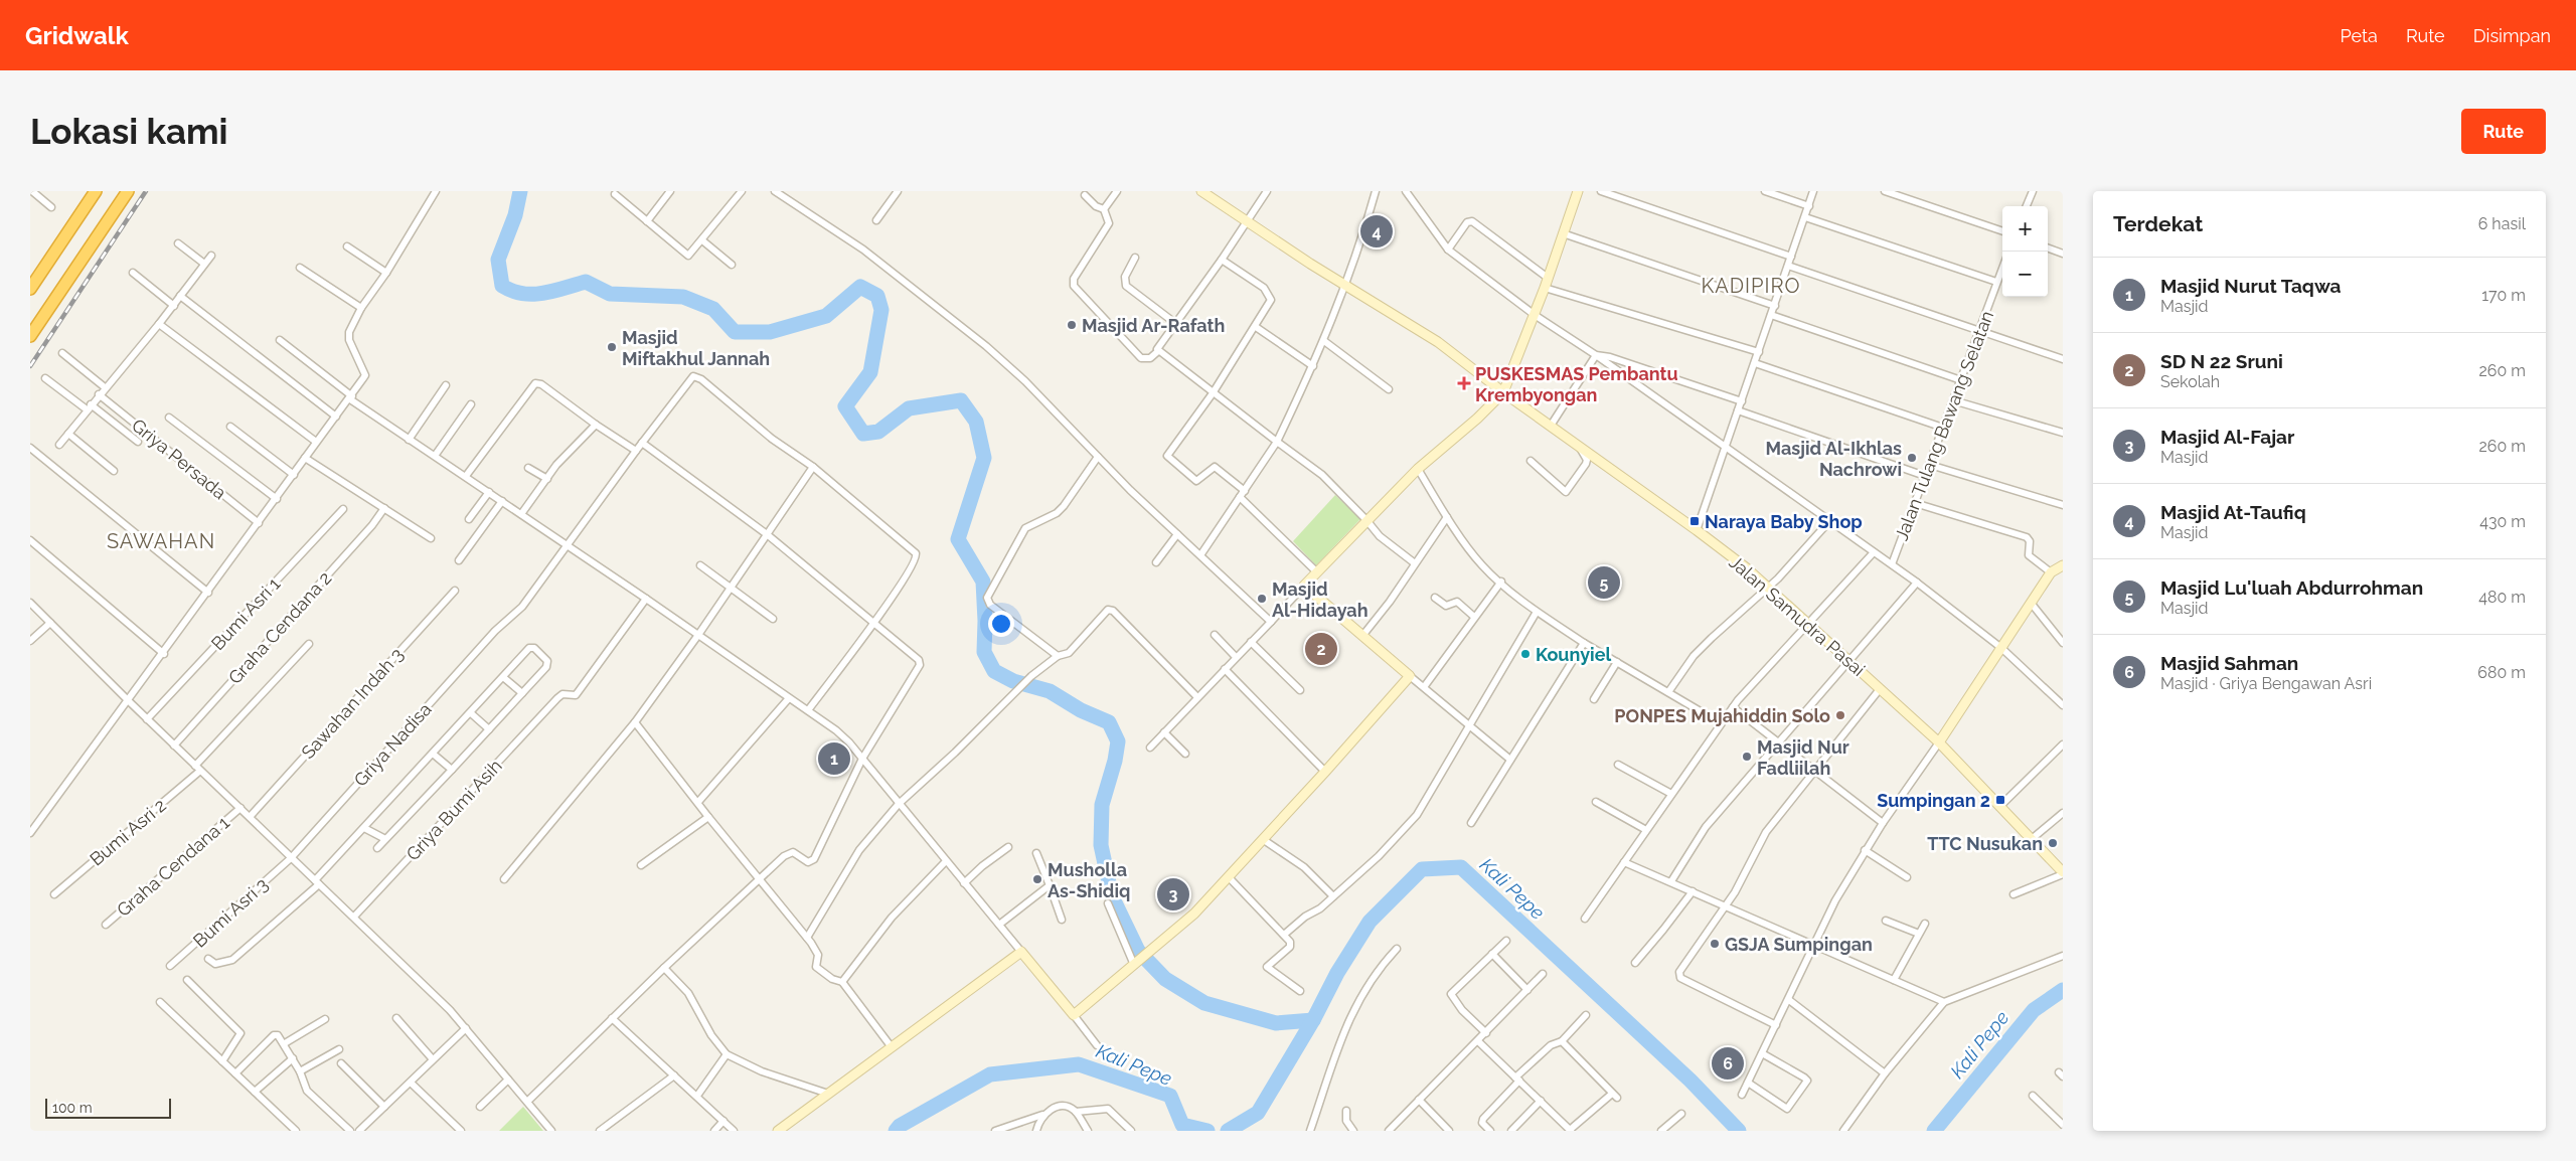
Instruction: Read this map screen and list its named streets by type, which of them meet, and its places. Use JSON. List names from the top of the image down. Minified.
{"streets":{"street":["Jalan Tulang Bawang Selatan","Griya Persada","Bumi Asri 1","Jalan Samudra Pasai","Graha Cendana 2","Sawahan Indah 3","Griya Nadisa","Griya Bumi Asih","Bumi Asri 2","Graha Cendana 1","Bumi Asri 3"]},"crossings":[["Griya Nadisa","Bumi Asri 3"]],"districts":["KADIPIRO","SAWAHAN"],"water":["Kali Pepe"],"places":{"other":["Masjid Ar-Rafath","Masjid Miftakhul Jannah","Masjid Al-Ikhlas Nachrowi","Masjid Al-Hidayah","Kounyiel","PONPES Mujahiddin Solo","Masjid Nur Fadliilah","TTC Nusukan","Musholla As-Shidiq","GSJA Sumpingan"],"health":["PUSKESMAS Pembantu Krembyongan"],"transit":["Naraya Baby Shop","Sumpingan 2"]},"scale_bar":"100 m","page":{"header":"Gridwalk","nav":["Peta","Rute","Disimpan"],"buttons":"Rute","title":"Lokasi kami","heading":["Terdekat","6 hasil"],"map_buttons":["+","−"],"pins":["4","5","2","1","3","6"],"list":[{"mark":"1","name":"Masjid Nurut Taqwa","note":"Masjid","value":"170 m"},{"mark":"2","name":"SD N 22 Sruni","note":"Sekolah","value":"260 m"},{"mark":"3","name":"Masjid Al-Fajar","note":"Masjid","value":"260 m"},{"mark":"4","name":"Masjid At-Taufiq","note":"Masjid","value":"430 m"},{"mark":"5","name":"Masjid Lu'luah Abdurrohman","note":"Masjid","value":"480 m"},{"mark":"6","name":"Masjid Sahman","note":"Masjid · Griya Bengawan Asri","value":"680 m"}],"scale":"100 m"}}
